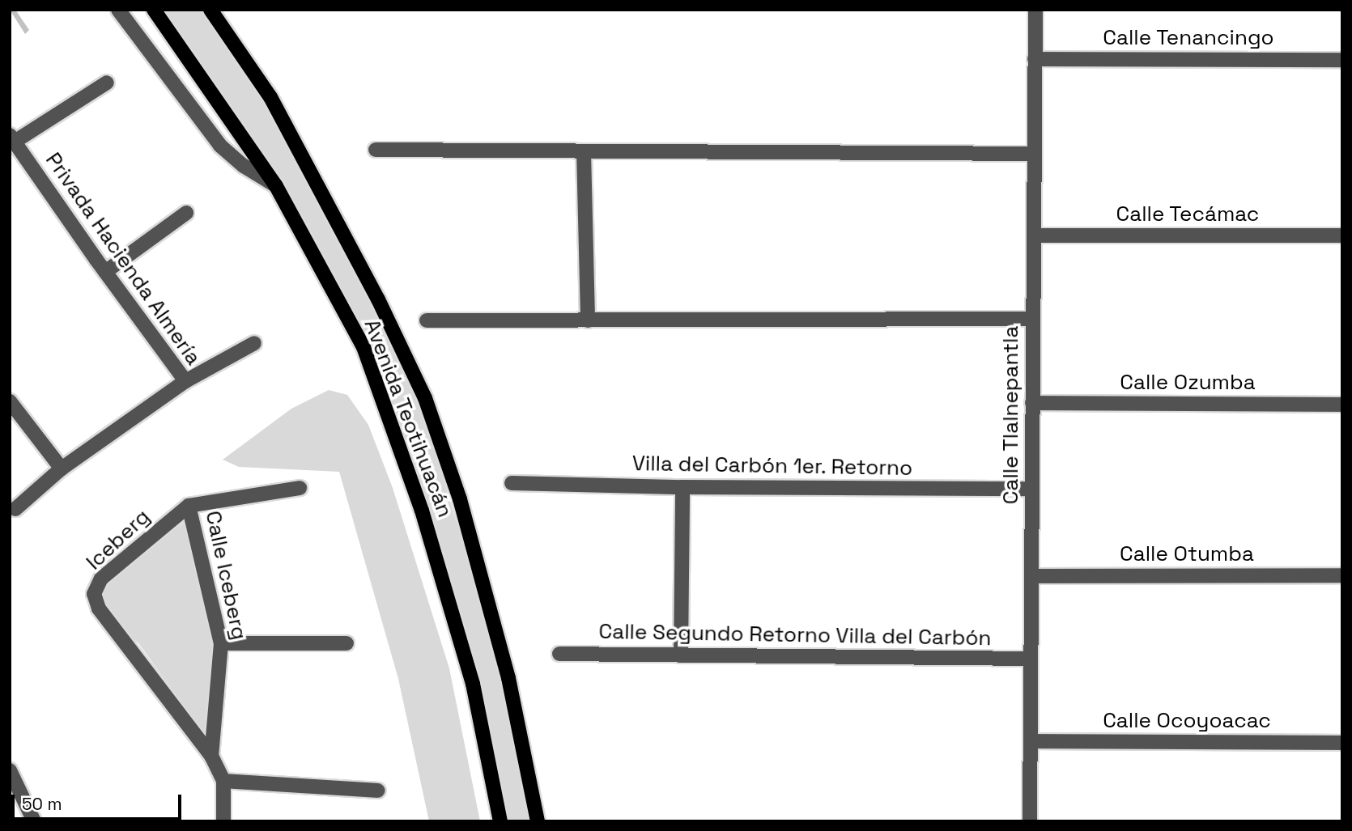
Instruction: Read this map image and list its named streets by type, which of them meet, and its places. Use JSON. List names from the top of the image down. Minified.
{"streets":{"main road":["Avenida Teotihuacán"],"street":["Calle Tenancingo","Calle Tecámac","Privada Hacienda Almería","Calle Ozumba","Calle Tlalnepantla","Villa del Carbón 1er. Retorno","Iceberg","Calle Otumba","Calle Iceberg","Calle Segundo Retorno Villa del Carbón","Calle Ocoyoacac"]},"crossings":[["Calle Tenancingo","Calle Tlalnepantla"],["Calle Tecámac","Calle Tlalnepantla"],["Calle Ozumba","Calle Tlalnepantla"],["Calle Tlalnepantla","Villa del Carbón 1er. Retorno"],["Calle Tlalnepantla","Calle Otumba"],["Calle Tlalnepantla","Calle Segundo Retorno Villa del Carbón"],["Calle Tlalnepantla","Calle Ocoyoacac"],["Iceberg","Calle Iceberg"]],"scale_bar":"50 m"}
